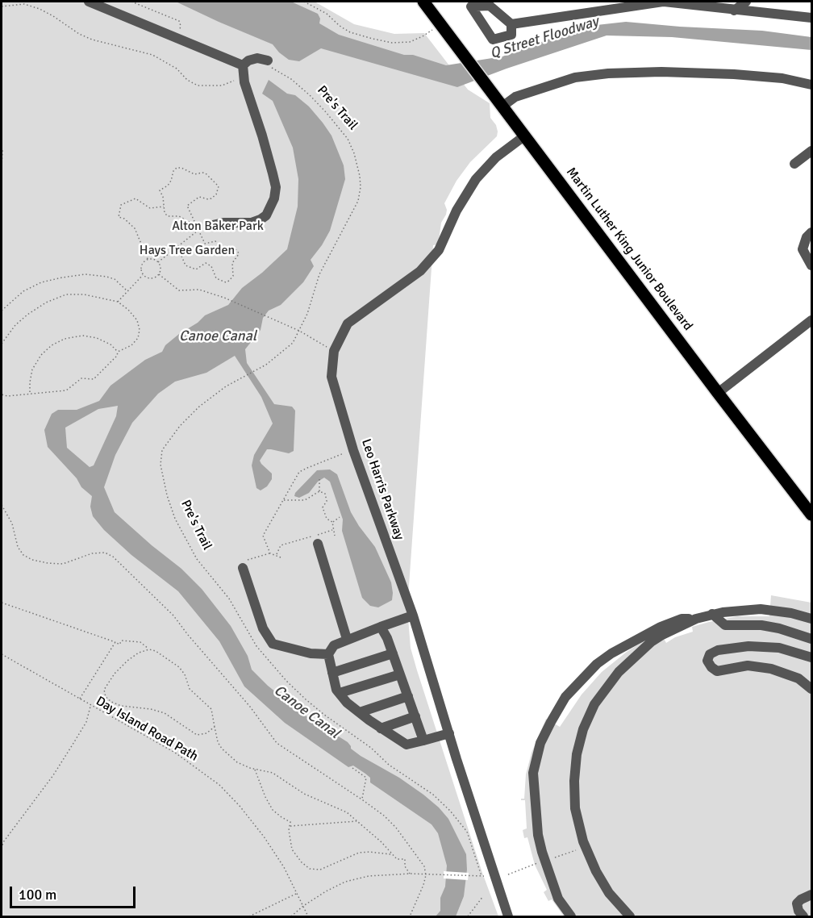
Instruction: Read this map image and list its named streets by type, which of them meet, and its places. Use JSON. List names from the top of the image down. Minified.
{"streets":{"main road":["Martin Luther King Junior Boulevard"],"street":["Leo Harris Parkway"],"path":["Pre's Trail","Day Island Road Path"]},"crossings":[["Martin Luther King Junior Boulevard","Leo Harris Parkway"]],"water":["Q Street Floodway","Canoe Canal"],"parks":["Alton Baker Park","Hays Tree Garden"],"scale_bar":"100 m"}
